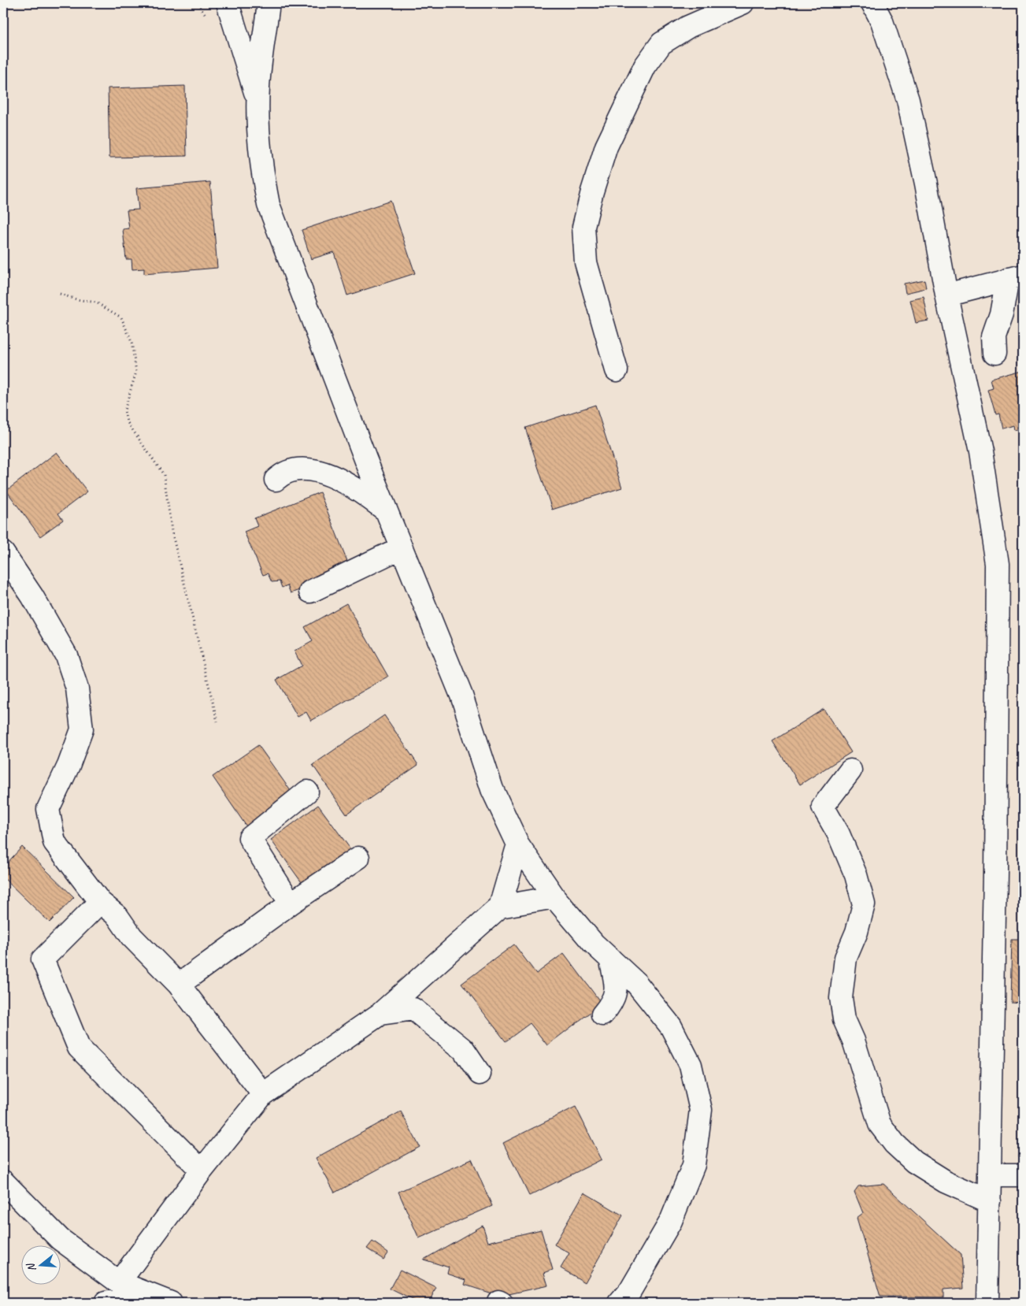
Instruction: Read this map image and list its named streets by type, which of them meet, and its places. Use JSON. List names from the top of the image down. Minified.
{"north":"left"}
